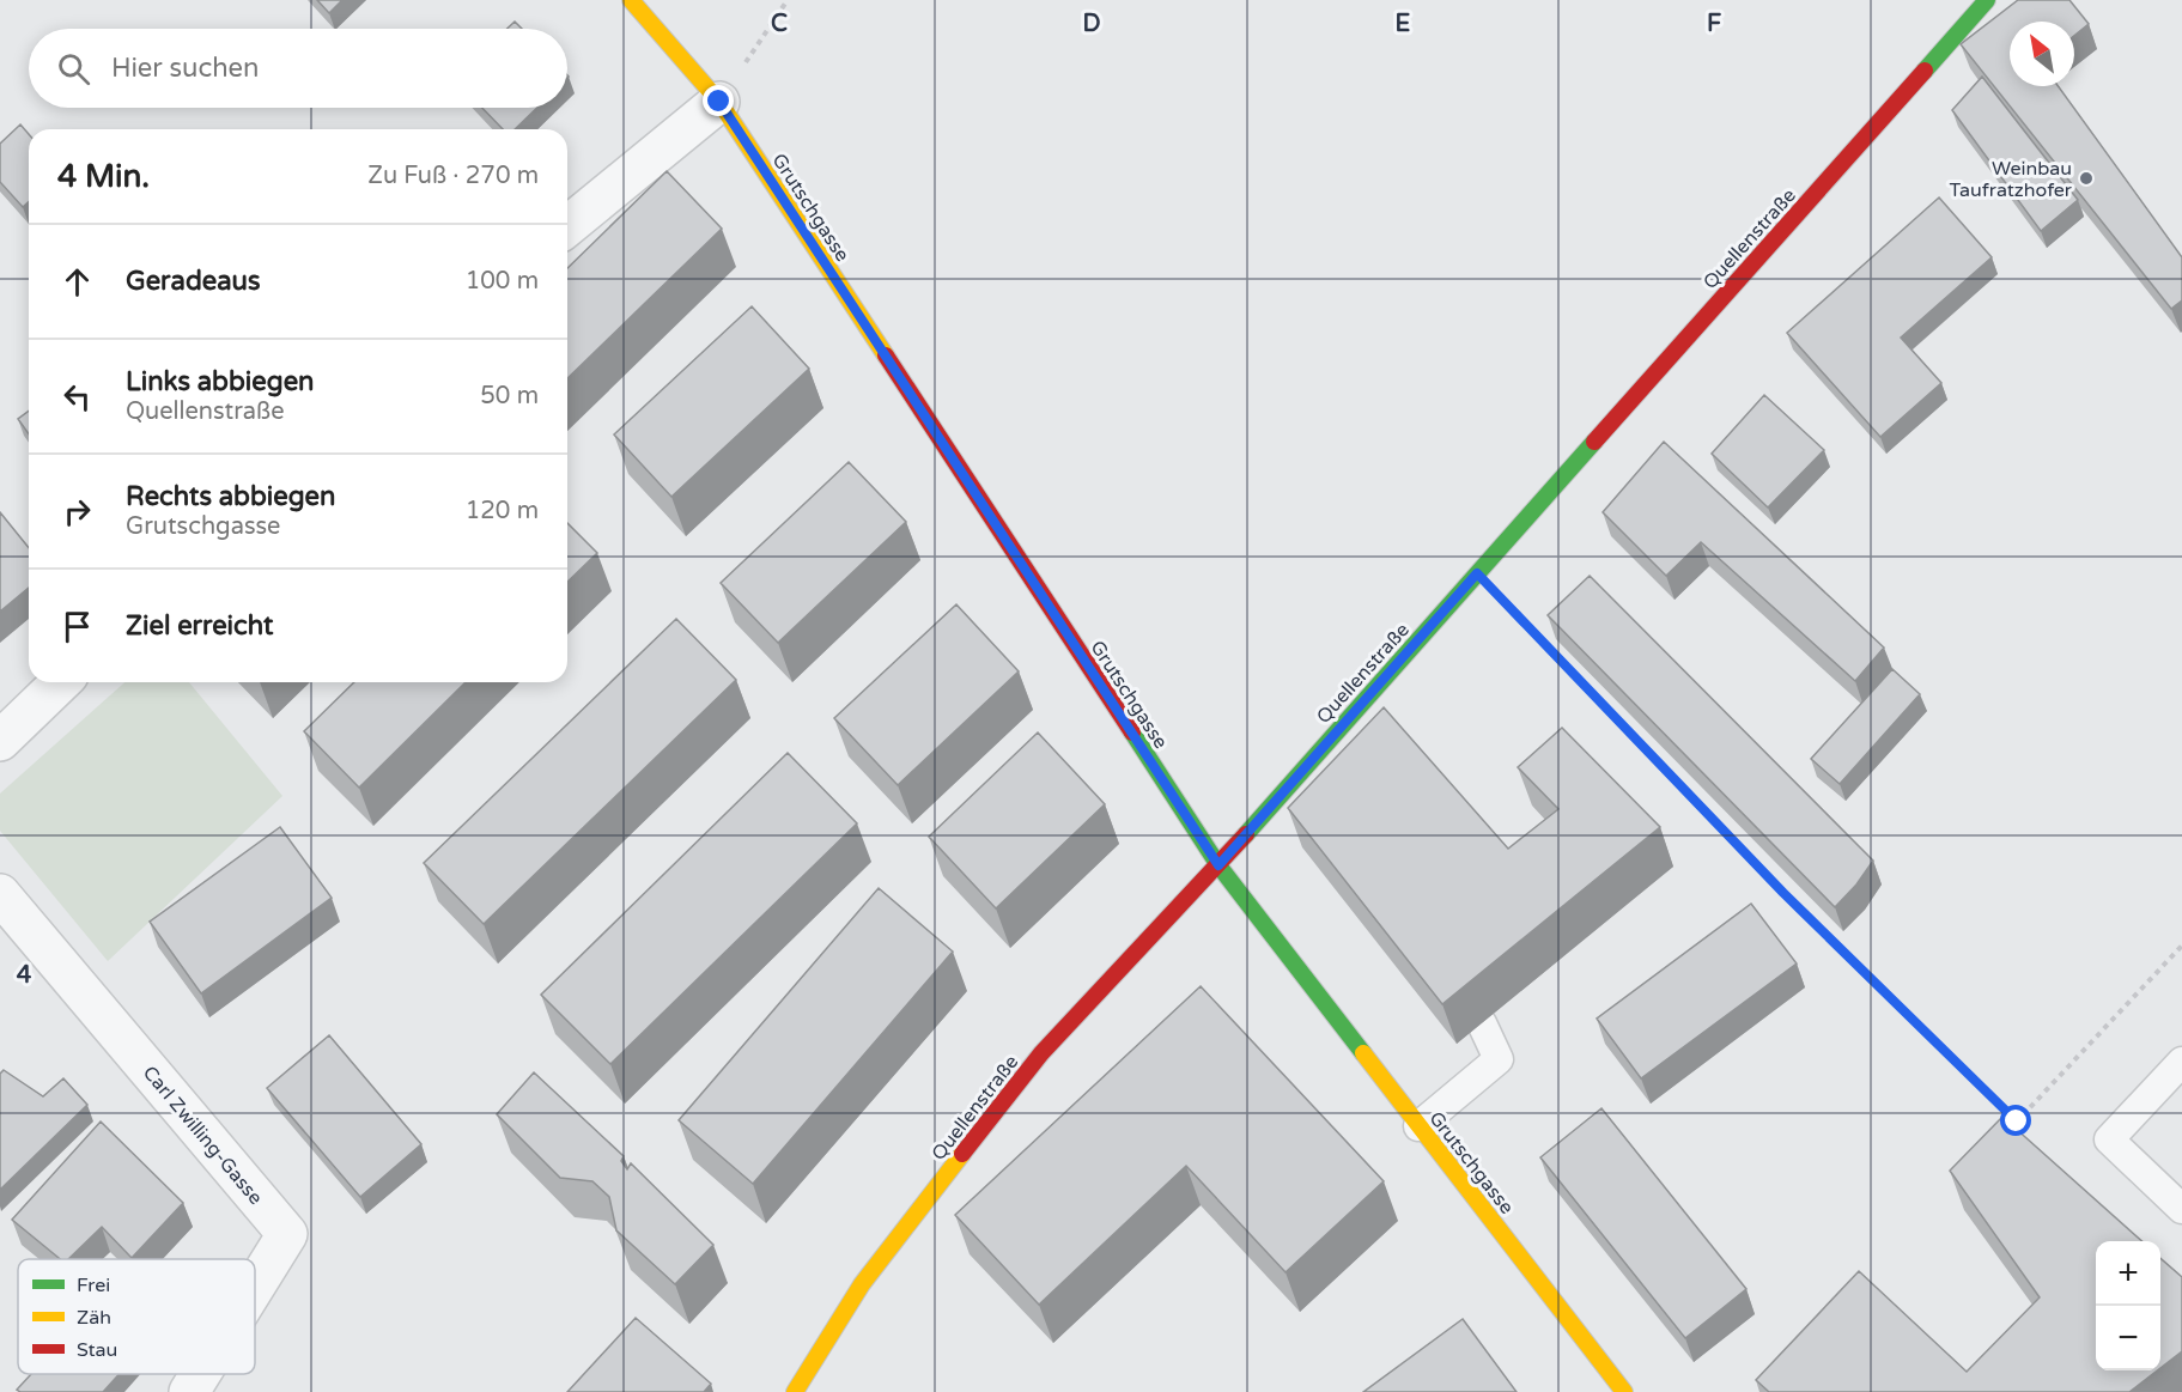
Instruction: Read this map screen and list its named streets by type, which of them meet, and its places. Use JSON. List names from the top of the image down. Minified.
{"streets":{"street":["Grutschgasse","Quellenstraße","Carl Zwilling-Gasse"]},"crossings":[["Grutschgasse","Quellenstraße"]],"places":["Weinbau Taufratzhofer"],"legend":["Frei","Zäh","Stau"],"north":"top left","page":{"search":"Hier suchen","heading":["4 Min.","Zu Fuß · 270 m"],"list":[["Geradeaus","100 m"],["Links abbiegen","Quellenstraße","50 m"],["Rechts abbiegen","Grutschgasse","120 m"],"Ziel erreicht"],"map_buttons":["+","−"]},"grid":{"columns":["C","D","E","F"],"rows":["4"]}}
